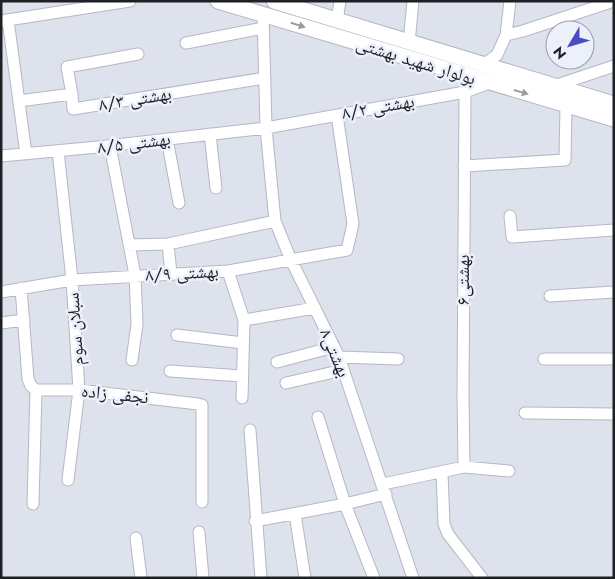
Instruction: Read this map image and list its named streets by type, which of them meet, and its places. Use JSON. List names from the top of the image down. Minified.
{"streets":{"main road":["بولوار شهید بهشتی"],"street":["بهشتی ۸/۳","بهشتی ۸/۲","بهشتی ۸/۵","بهشتی ۸/۹","بهشتی۶","سبلان سوم","بهشتی۸","نجفی زاده"]},"crossings":[["بولوار شهید بهشتی","بهشتی ۸/۲"],["بولوار شهید بهشتی","بهشتی۸"],["بهشتی ۸/۳","بهشتی۸"],["بهشتی ۸/۲","بهشتی ۸/۵"],["بهشتی ۸/۲","بهشتی ۸/۹"],["بهشتی ۸/۲","بهشتی۶"],["بهشتی ۸/۲","بهشتی۸"],["بهشتی ۸/۵","بهشتی۸"],["بهشتی ۸/۹","سبلان سوم"],["بهشتی ۸/۹","بهشتی۸"],["سبلان سوم","نجفی زاده"]],"north":"bottom left"}
